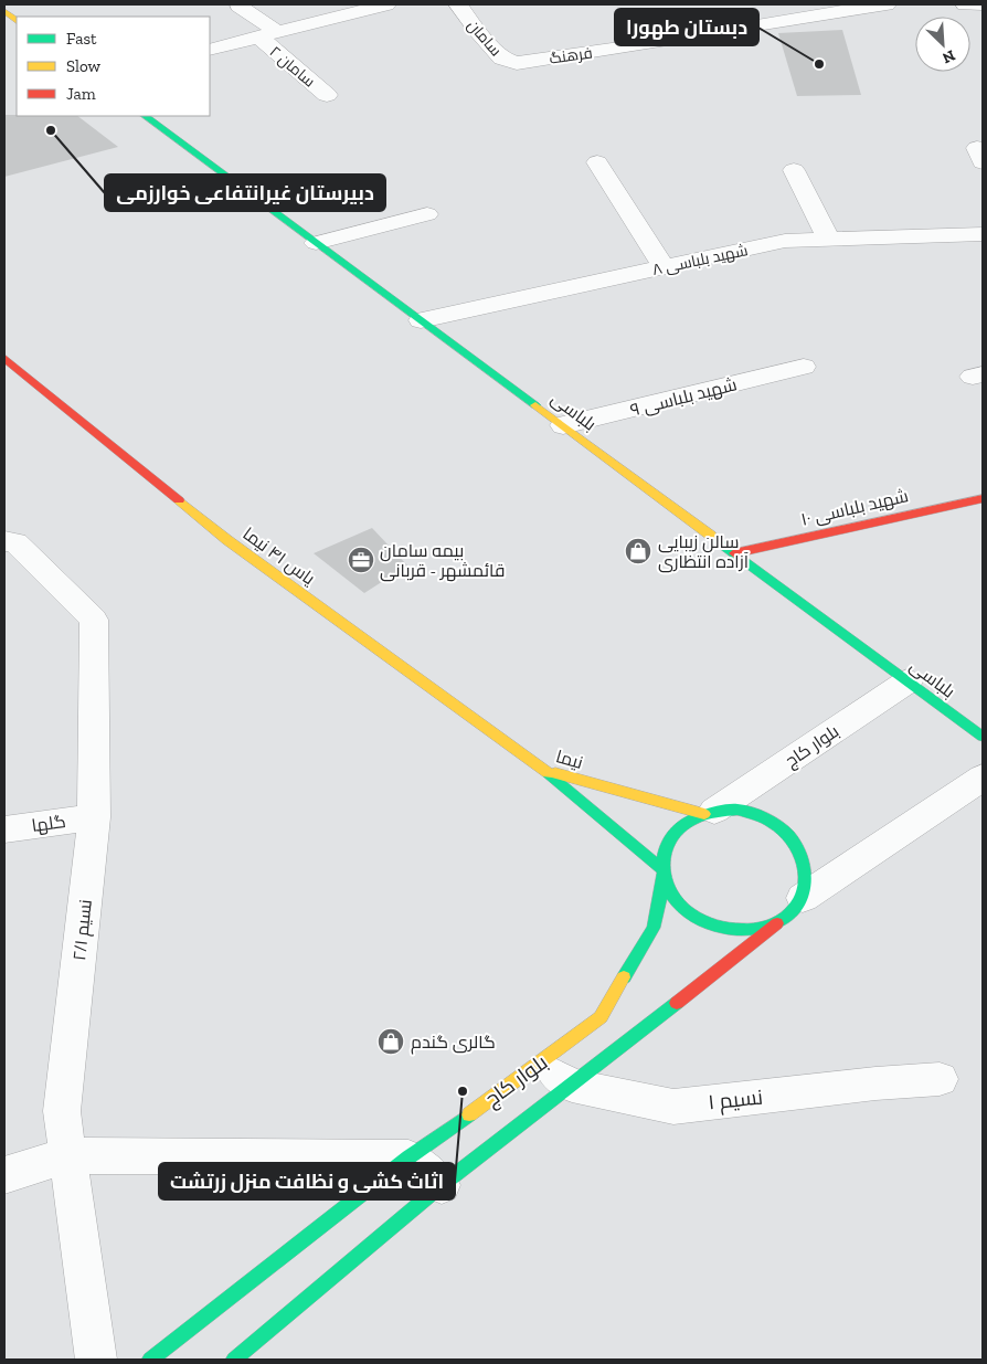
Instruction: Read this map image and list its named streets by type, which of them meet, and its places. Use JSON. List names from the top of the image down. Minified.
{"streets":{"street":["سامان","فرهنگ","سامان ۲","شهید بلباسی ۸","شهید بلباسی ۹","بلباسی","شهید بلباسی ١٠","یاس ۴۱ نیما","بلوار کاج","نیما","گلها","نسیم ۲/۱","نسیم ۱"]},"crossings":[["سامان","فرهنگ"],["شهید بلباسی ۸","بلباسی"],["شهید بلباسی ۹","بلباسی"],["بلباسی","شهید بلباسی ١٠"],["بلباسی","بلوار کاج"],["یاس ۴۱ نیما","نیما"],["بلوار کاج","نیما"],["بلوار کاج","نسیم ۱"],["گلها","نسیم ۲/۱"]],"places":{"other":["دبستان طهورا","دبیرستان غیرانتفاعی خوارزمی","اثاث کشی و نظافت منزل زرتشت"],"shop":["سالن زیبایی آزاده انتظاری","گالری گندم"],"office":["بیمه سامان قائمشهر - قربانی"]},"legend":["Fast","Slow","Jam"],"north":"bottom right"}
